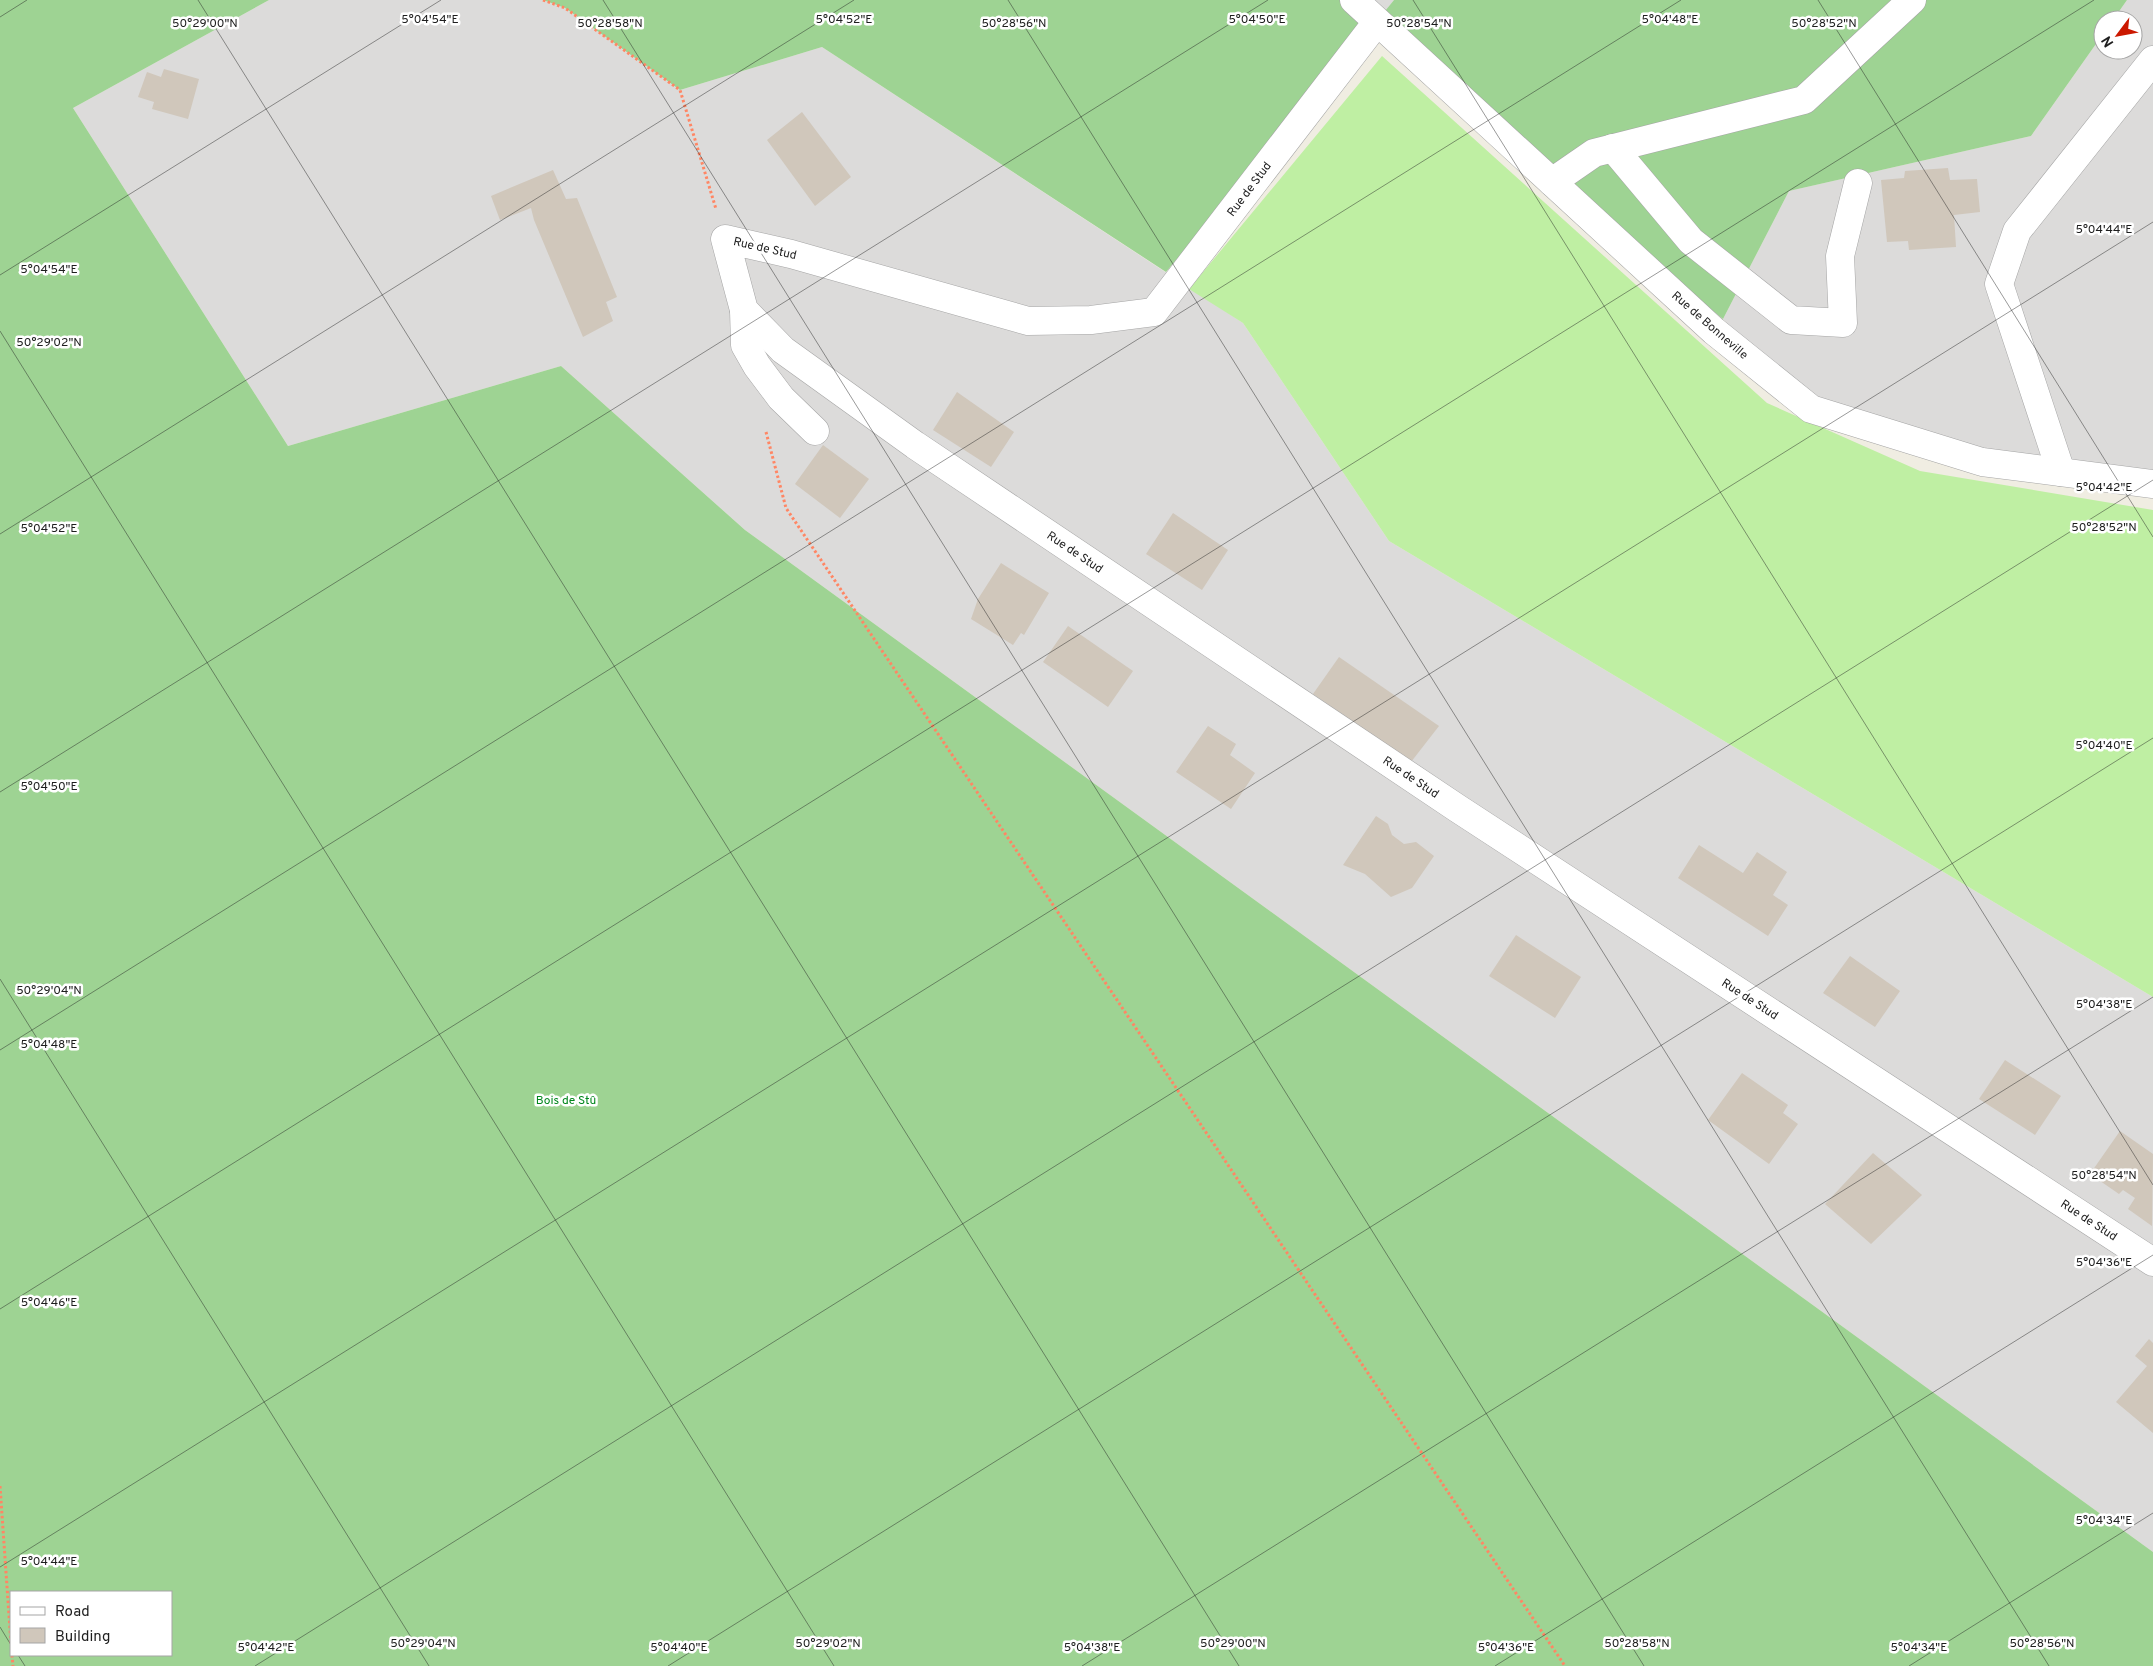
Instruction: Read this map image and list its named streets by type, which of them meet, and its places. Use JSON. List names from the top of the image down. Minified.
{"streets":{"street":["Rue de Stud","Rue de Bonneville"]},"crossings":[["Rue de Stud","Rue de Bonneville"]],"parks":["Bois de Stû"],"legend":["Road","Building"],"north":"bottom left","coordinates":["5°04'54\"E","5°04'52\"E","5°04'50\"E","5°04'48\"E","50°29'00\"N","50°28'58\"N","50°28'56\"N","50°28'54\"N","50°28'52\"N","5°04'44\"E","50°29'02\"N","5°04'42\"E","5°04'40\"E","50°29'04\"N","5°04'38\"E","5°04'36\"E","5°04'46\"E","5°04'34\"E"]}
